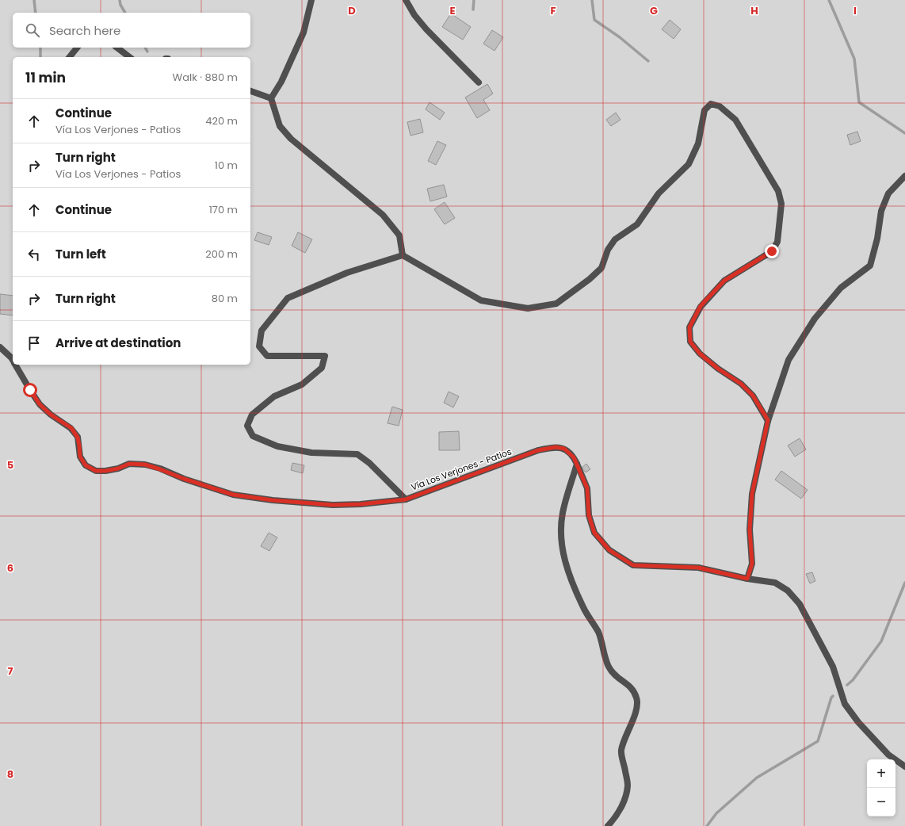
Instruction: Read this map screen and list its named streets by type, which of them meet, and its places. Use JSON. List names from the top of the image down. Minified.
{"streets":{"street":["Vía Los Verjones - Patios"]},"page":{"search":"Search here","heading":["11 min","Walk · 880 m"],"list":[["Continue","Vía Los Verjones - Patios","420 m"],["Turn right","Vía Los Verjones - Patios","10 m"],["Continue","170 m"],["Turn left","200 m"],["Turn right","80 m"],"Arrive at destination"],"map_buttons":["+","−"]},"grid":{"columns":["D","E","F","G","H","I"],"rows":["5","6","7","8"]}}
